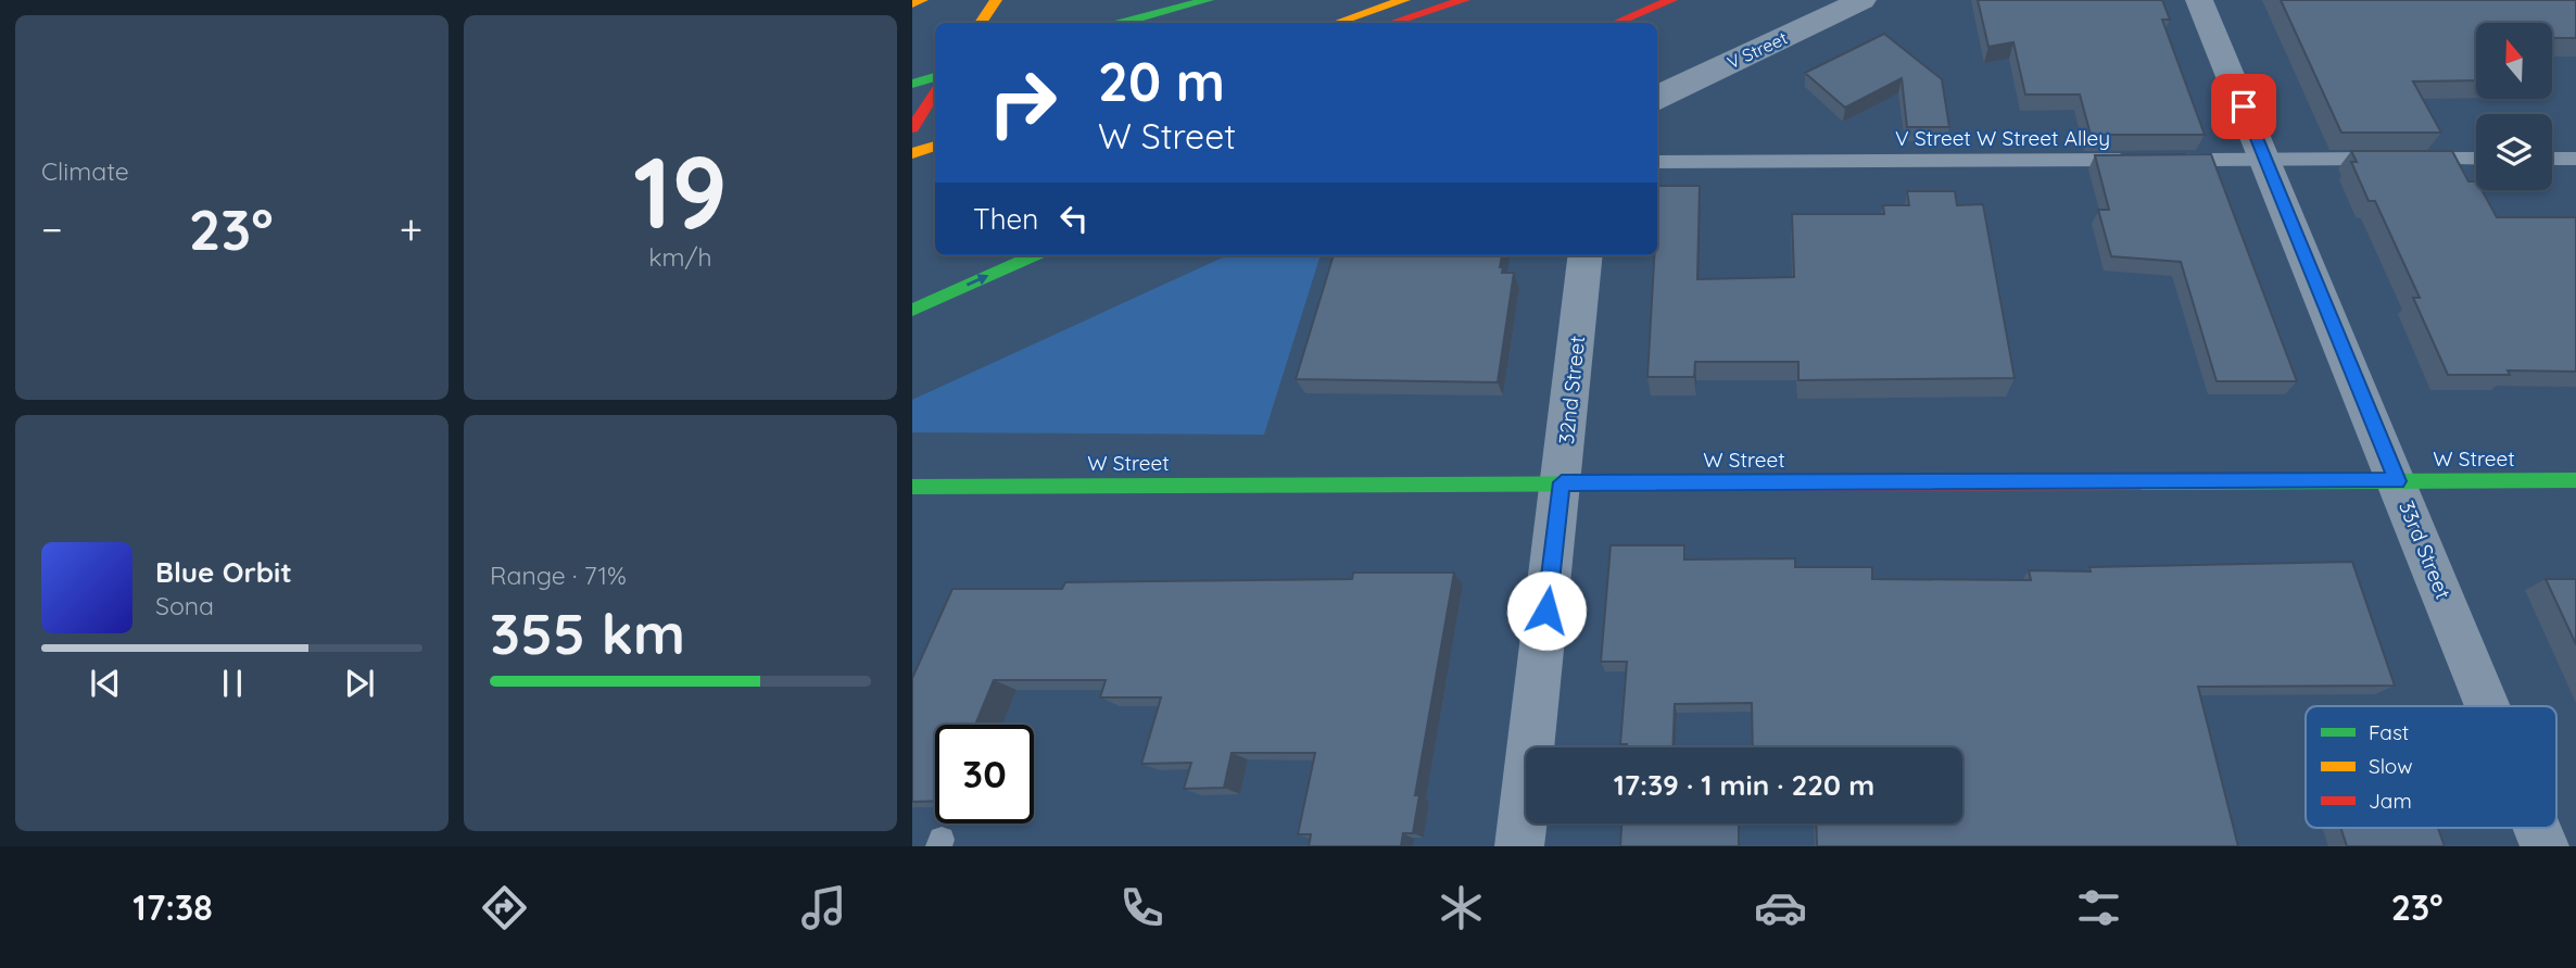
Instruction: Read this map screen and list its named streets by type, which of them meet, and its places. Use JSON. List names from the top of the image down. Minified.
{"streets":{"main road":["W Street"],"street":["V Street","32nd Street","33rd Street"],"lane":["V Street W Street Alley"]},"crossings":[["32nd Street","W Street"],["W Street","33rd Street"]],"legend":["Fast","Slow","Jam"],"north":"top","page":{"tile":["Climate",["19","km/h"],["Range · 71%","355 km"]],"turn":["20 m","W Street"],"then":"Then","heat":["−","23°","+"],"song":["Blue Orbit","Sona"],"limit":"30","trip":"17:39 · 1 min · 220 m","tabs":["17:38","23°"]}}
